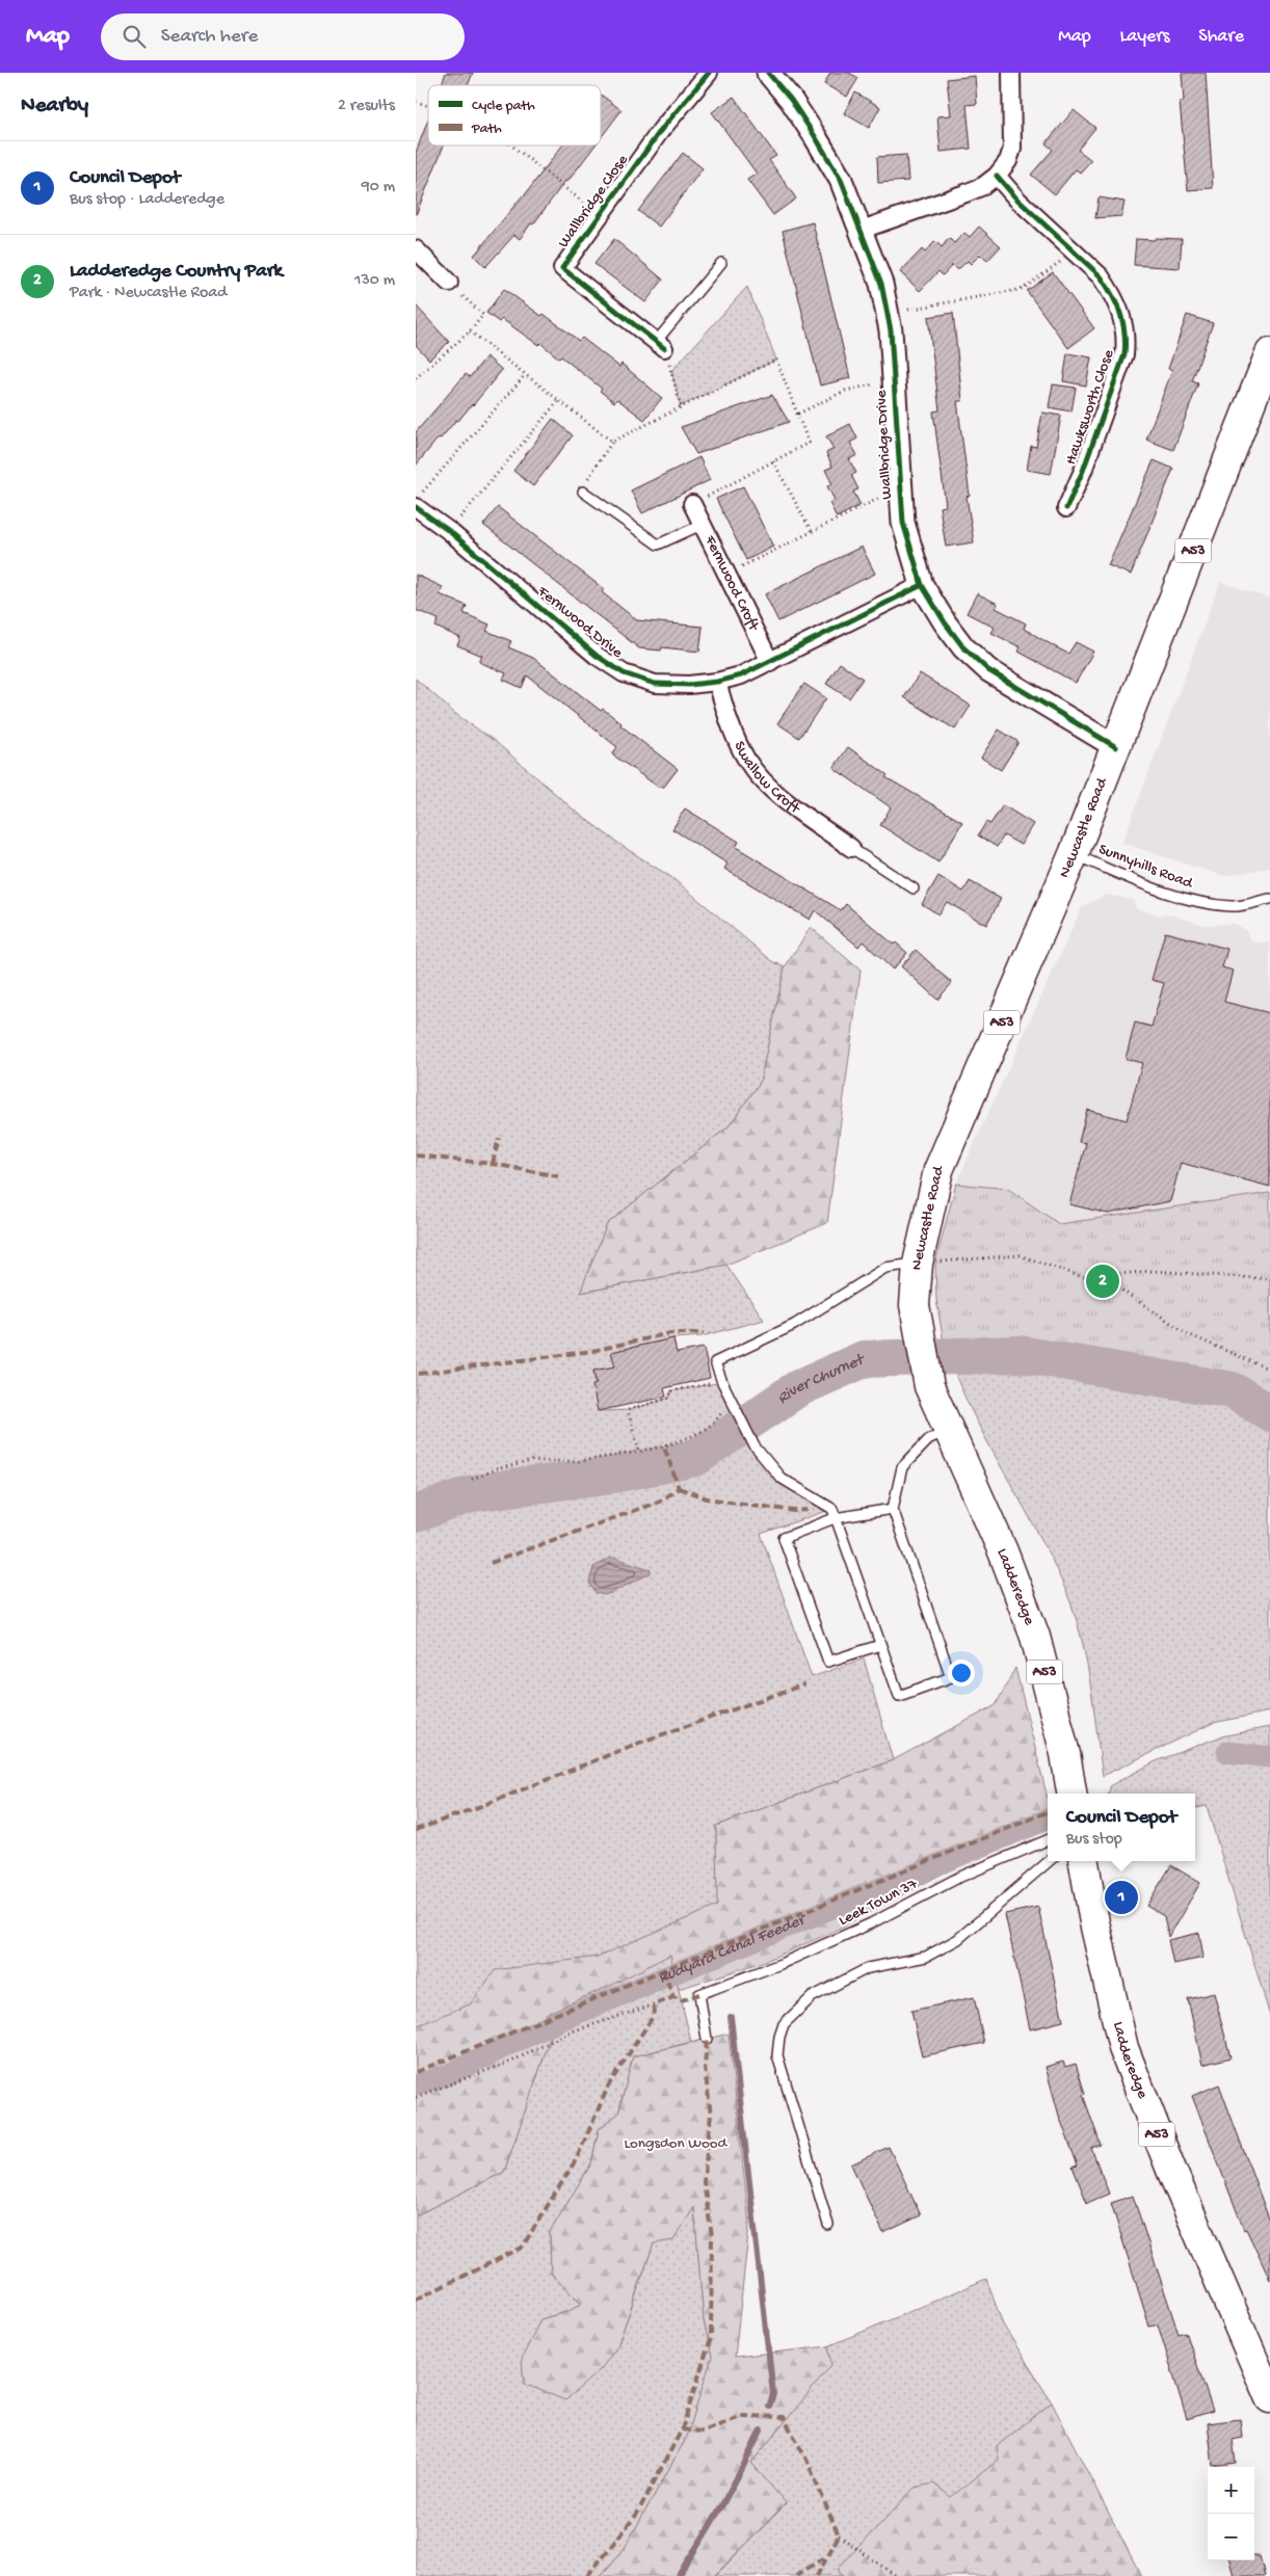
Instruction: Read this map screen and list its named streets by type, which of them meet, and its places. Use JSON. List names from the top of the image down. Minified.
{"streets":{"highway":["A53","Newcastle Road","Ladderedge"],"street":["Wallbridge Close","Hawksworth Close","Wallbridge Drive","Fernwood Croft","Fernwood Drive","Swallow Croft"],"lane":["Sunnyhills Road","Leek Town 37"]},"crossings":[["Wallbridge Drive","Fernwood Drive"],["Wallbridge Drive","Newcastle Road"],["Fernwood Croft","Fernwood Drive"],["Fernwood Drive","Swallow Croft"],["Newcastle Road","Sunnyhills Road"],["Newcastle Road","Ladderedge"]],"water":["River Churnet","Rudyard Canal Feeder"],"parks":["Longsdon Wood"],"legend":["Cycle path","Path"],"page":{"header":"Map","search":"Search here","nav":["Map","Layers","Share"],"heading":["Nearby","2 results"],"list":[{"mark":"1","name":"Council Depot","note":"Bus stop · Ladderedge","value":"90 m"},{"mark":"2","name":"Ladderedge Country Park","note":"Park · Newcastle Road","value":"130 m"}],"pins":["2","1"],"popup":["Council Depot","Bus stop"],"map_buttons":["+","−"]}}
